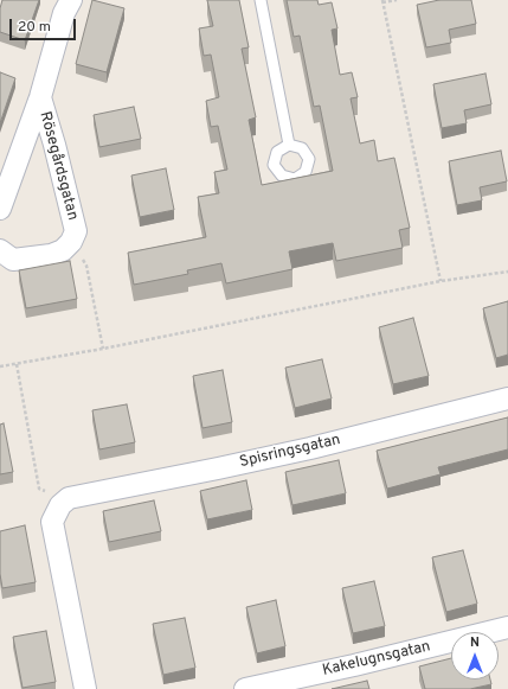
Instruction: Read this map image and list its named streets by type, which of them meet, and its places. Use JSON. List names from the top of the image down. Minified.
{"streets":{"street":["Rösegårdsgatan","Spisringsgatan","Kakelugnsgatan"]},"scale_bar":"20 m","north":"top"}
